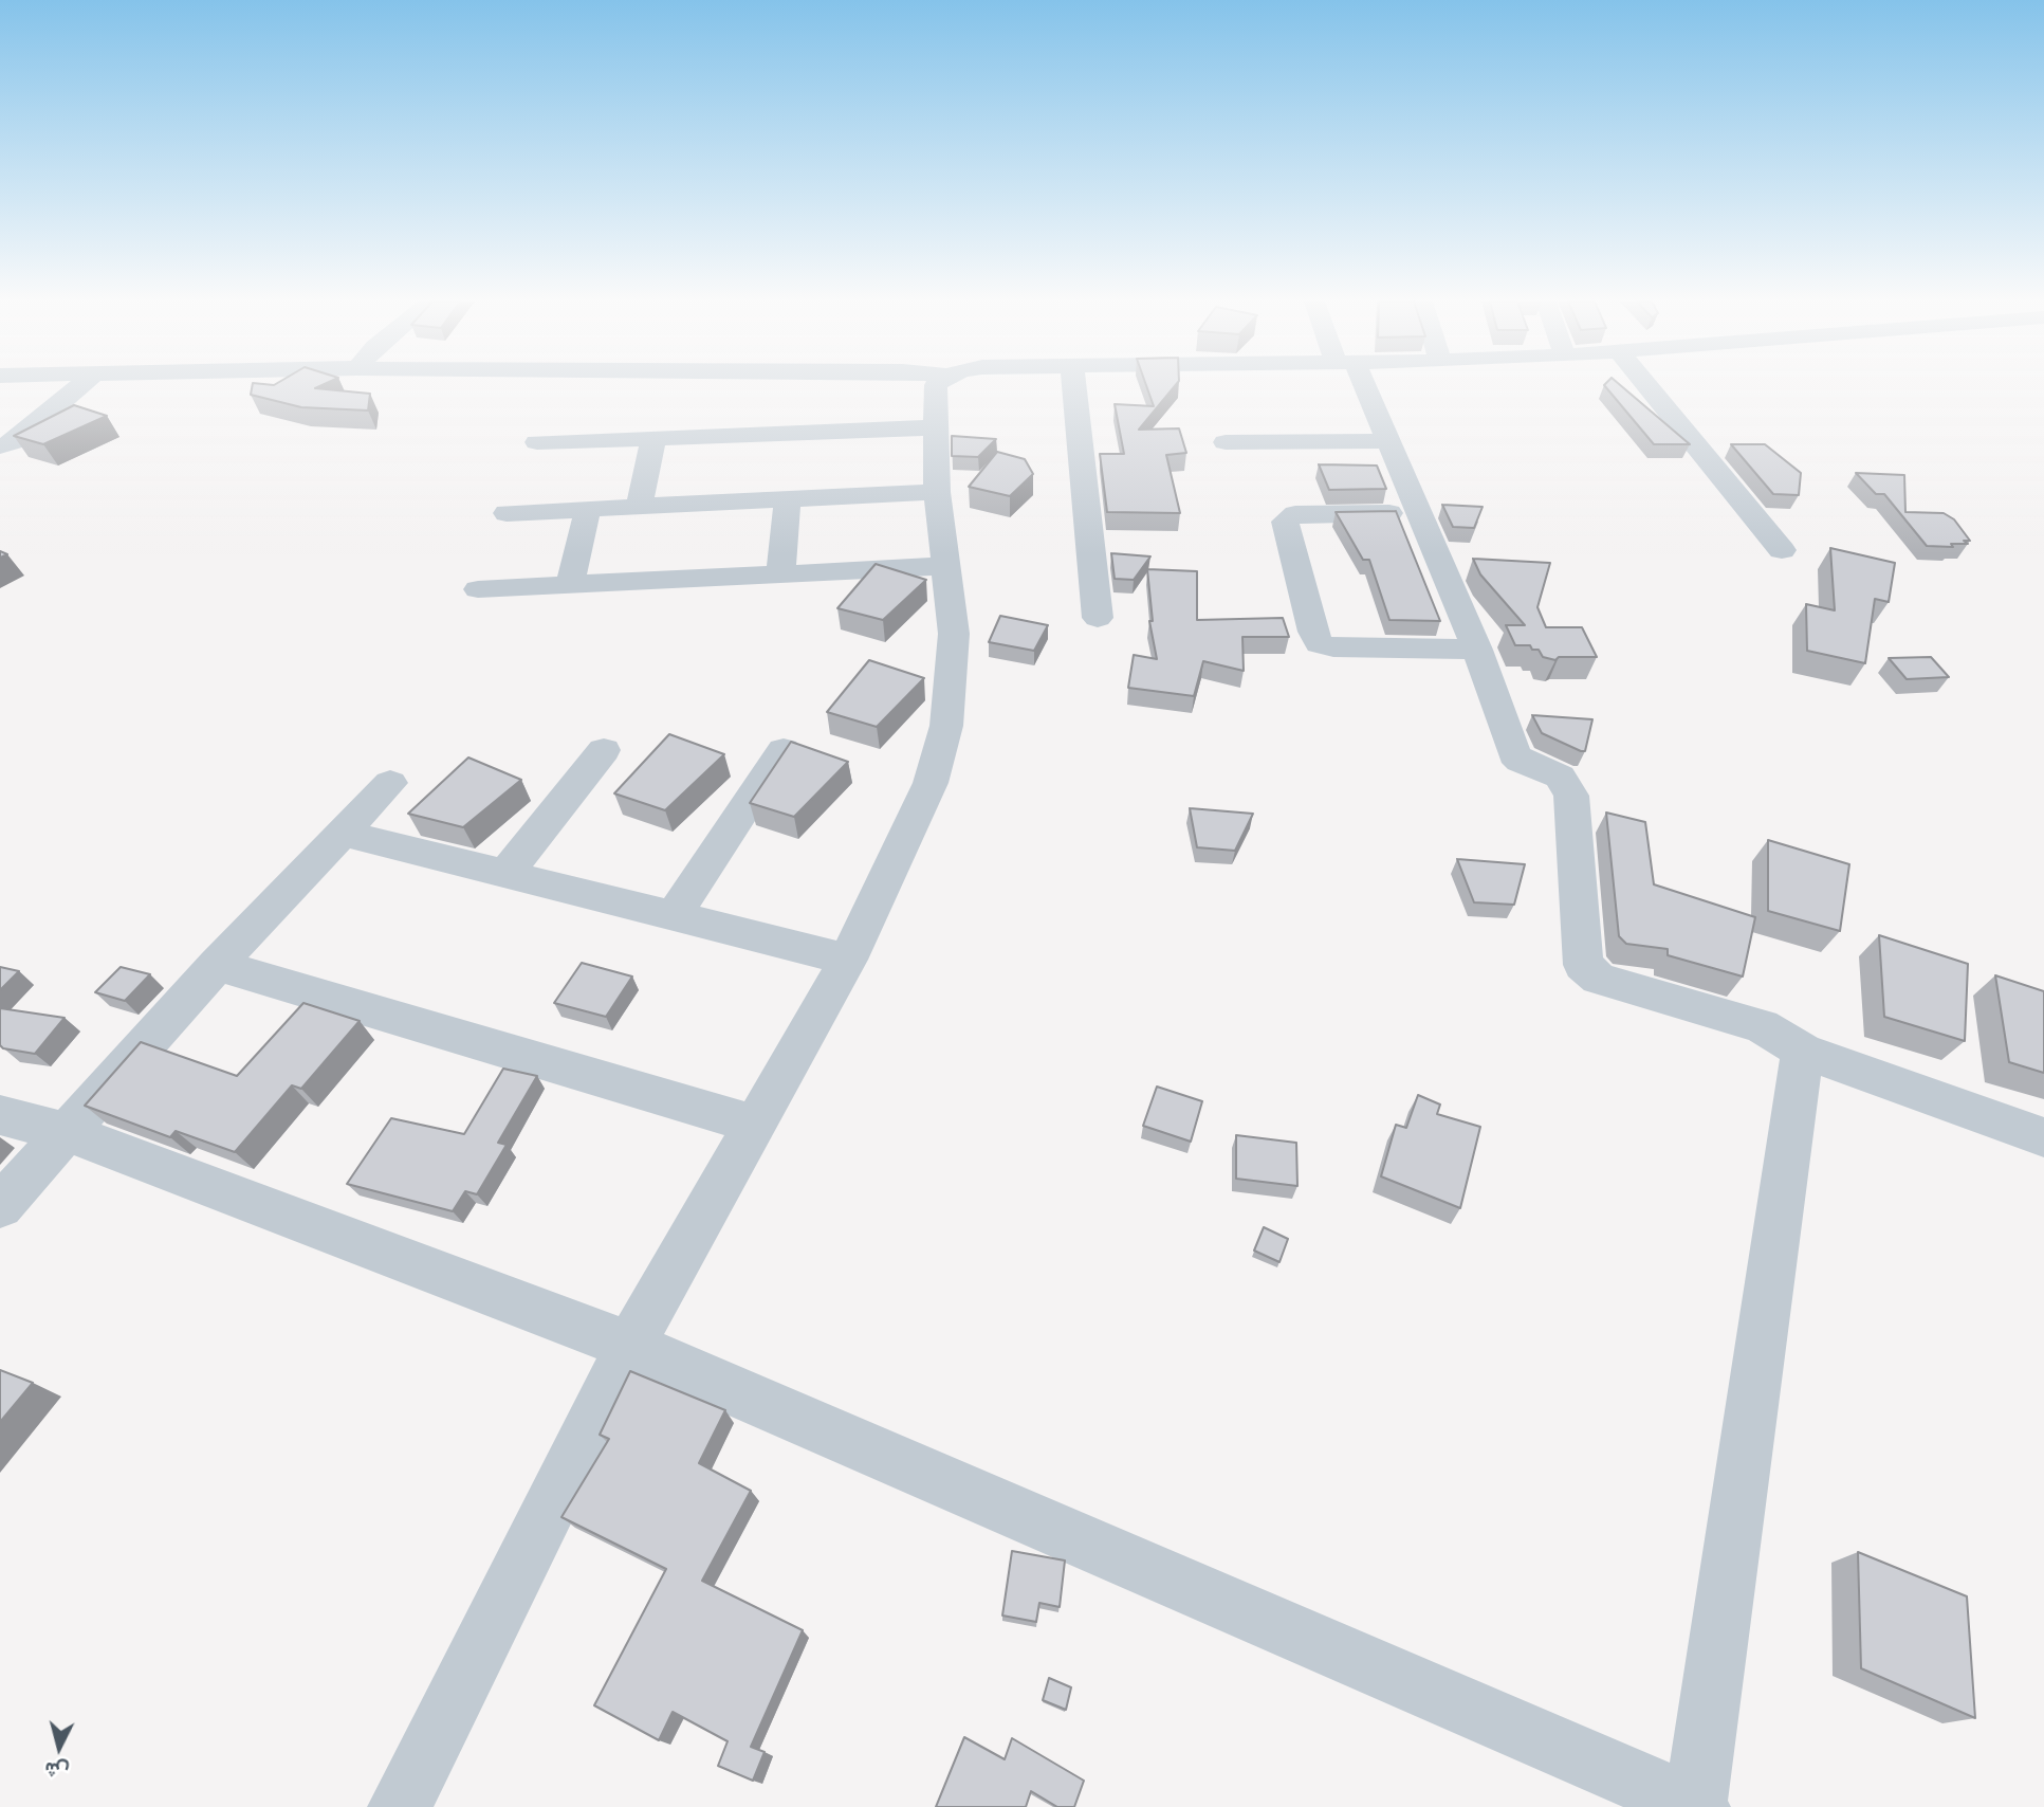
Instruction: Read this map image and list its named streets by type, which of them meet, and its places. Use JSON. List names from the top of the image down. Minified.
{"north":"bottom"}
